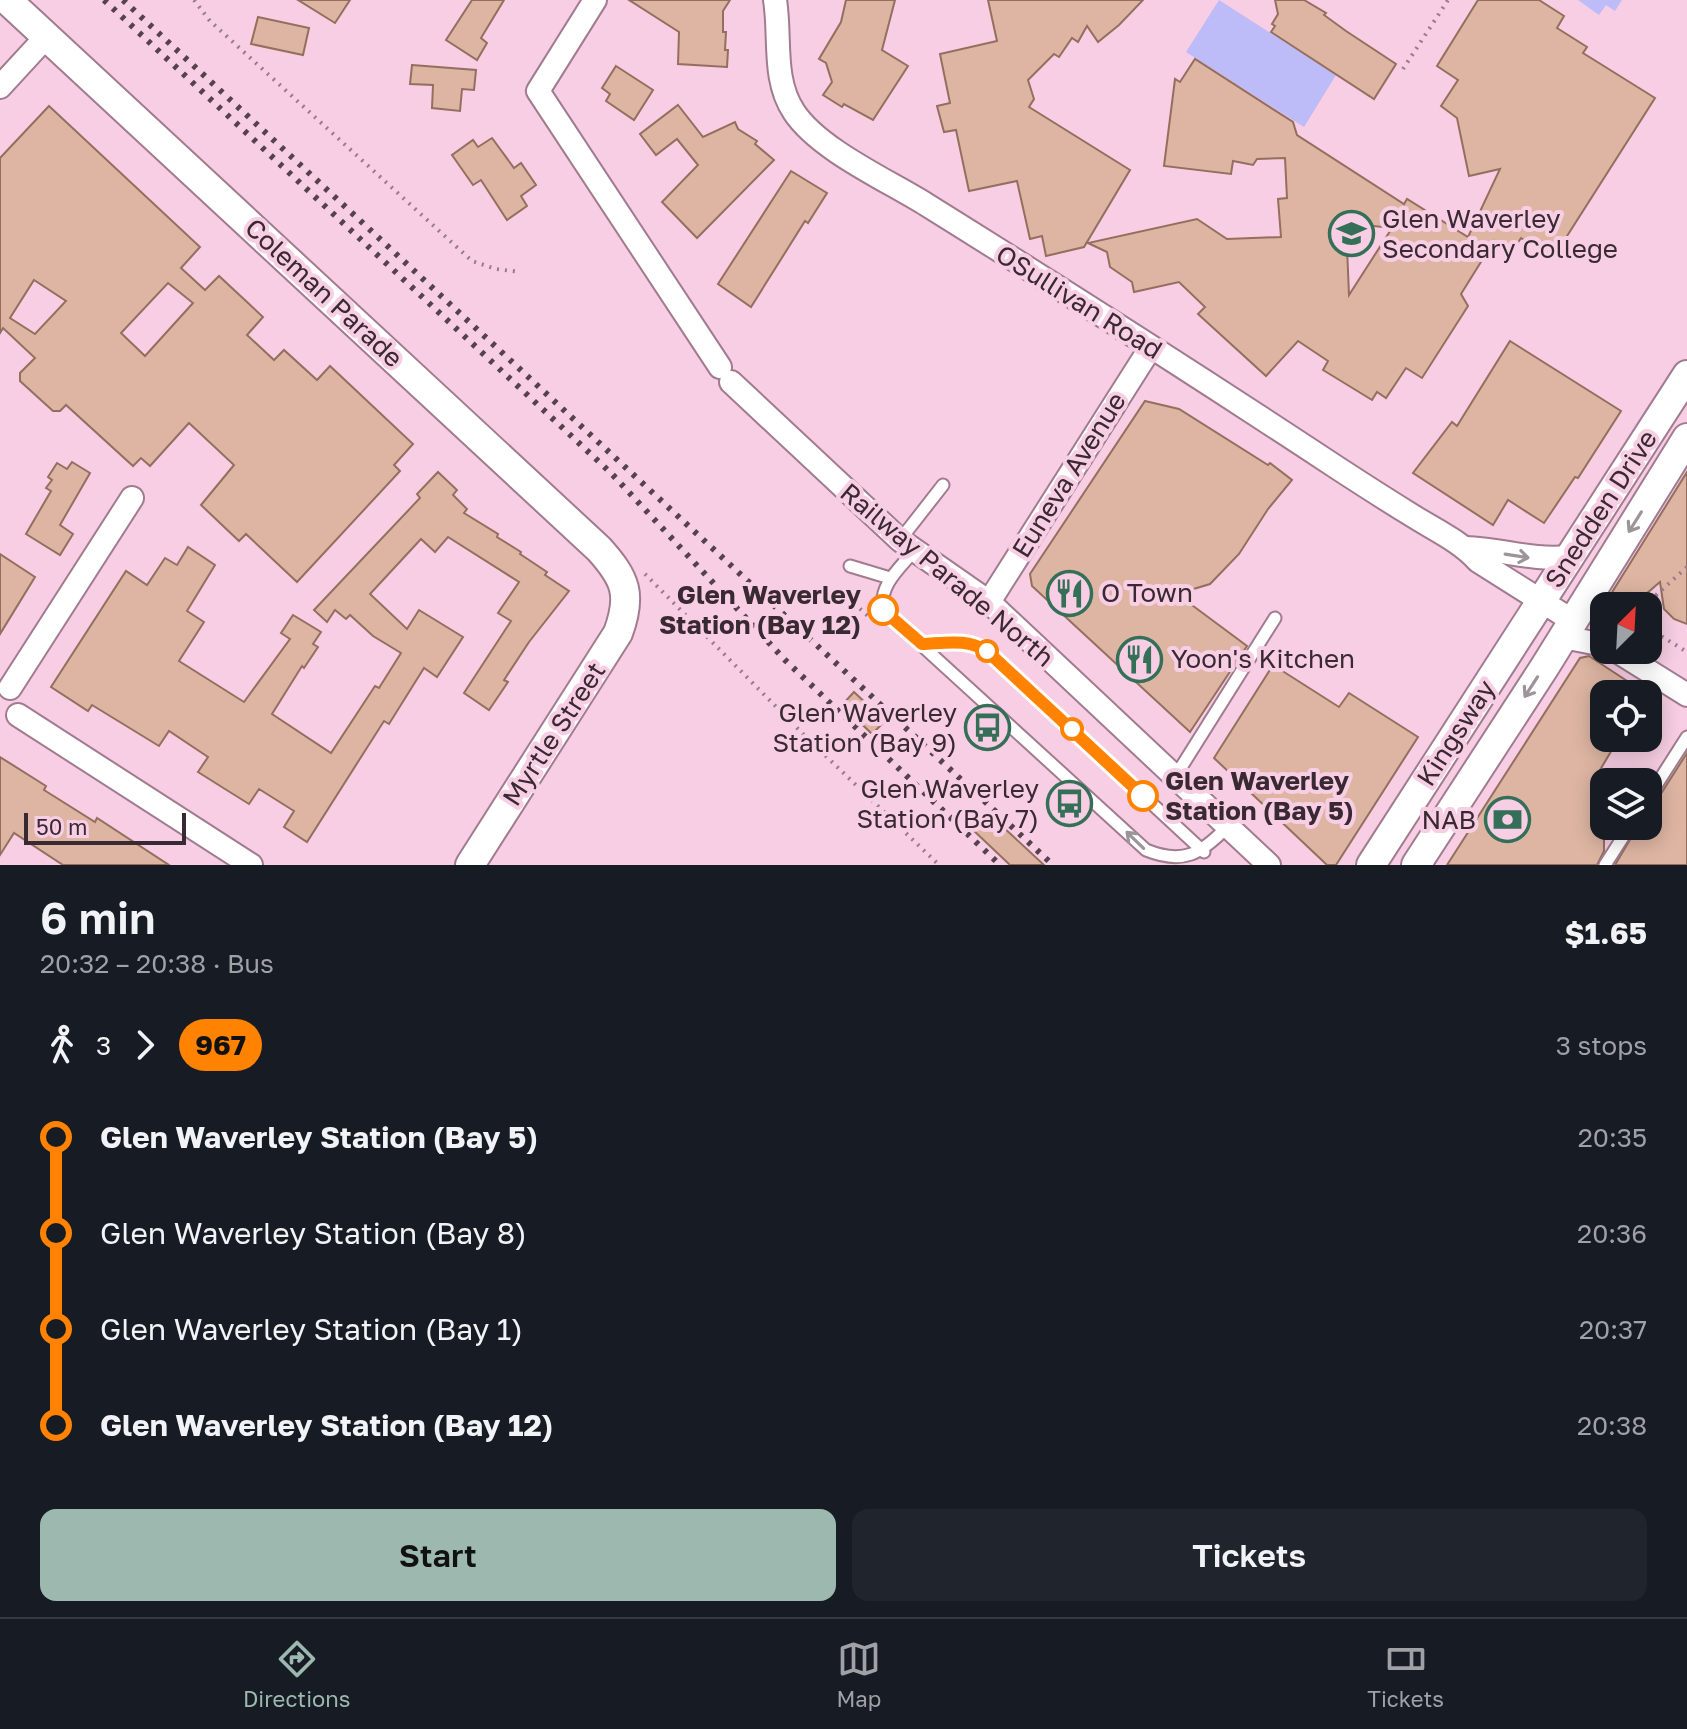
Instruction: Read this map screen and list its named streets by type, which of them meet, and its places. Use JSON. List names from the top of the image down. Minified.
{"streets":{"street":["Coleman Parade","OSullivan Road","Euneva Avenue","Snedden Drive","Railway Parade North","Kingsway","Myrtle Street"]},"crossings":[["Coleman Parade","Myrtle Street"],["OSullivan Road","Euneva Avenue"],["OSullivan Road","Snedden Drive"],["OSullivan Road","Kingsway"],["Euneva Avenue","Railway Parade North"],["Snedden Drive","Kingsway"]],"places":{"school or university":["Glen Waverley Secondary College"],"restaurant":["O Town","Yoon's Kitchen"],"other":["Glen Waverley Station (Bay 12)","Glen Waverley Station (Bay 5)"],"bus stop":["Glen Waverley Station (Bay 9)","Glen Waverley Station (Bay 7)"],"bank":["NAB"]},"lines":["bus line 967"],"scale_bar":"50 m","north":"top right","page":{"scale":"50 m","heading":["6 min","20:32 – 20:38 · Bus","$1.65"],"legs":["3","967","3 stops"],"list":[{"name":"Glen Waverley Station (Bay 5)","value":"20:35"},{"name":"Glen Waverley Station (Bay 8)","value":"20:36"},{"name":"Glen Waverley Station (Bay 1)","value":"20:37"},{"name":"Glen Waverley Station (Bay 12)","value":"20:38"}],"buttons":["Start","Tickets"],"tabs":["Directions","Map","Tickets"]}}
